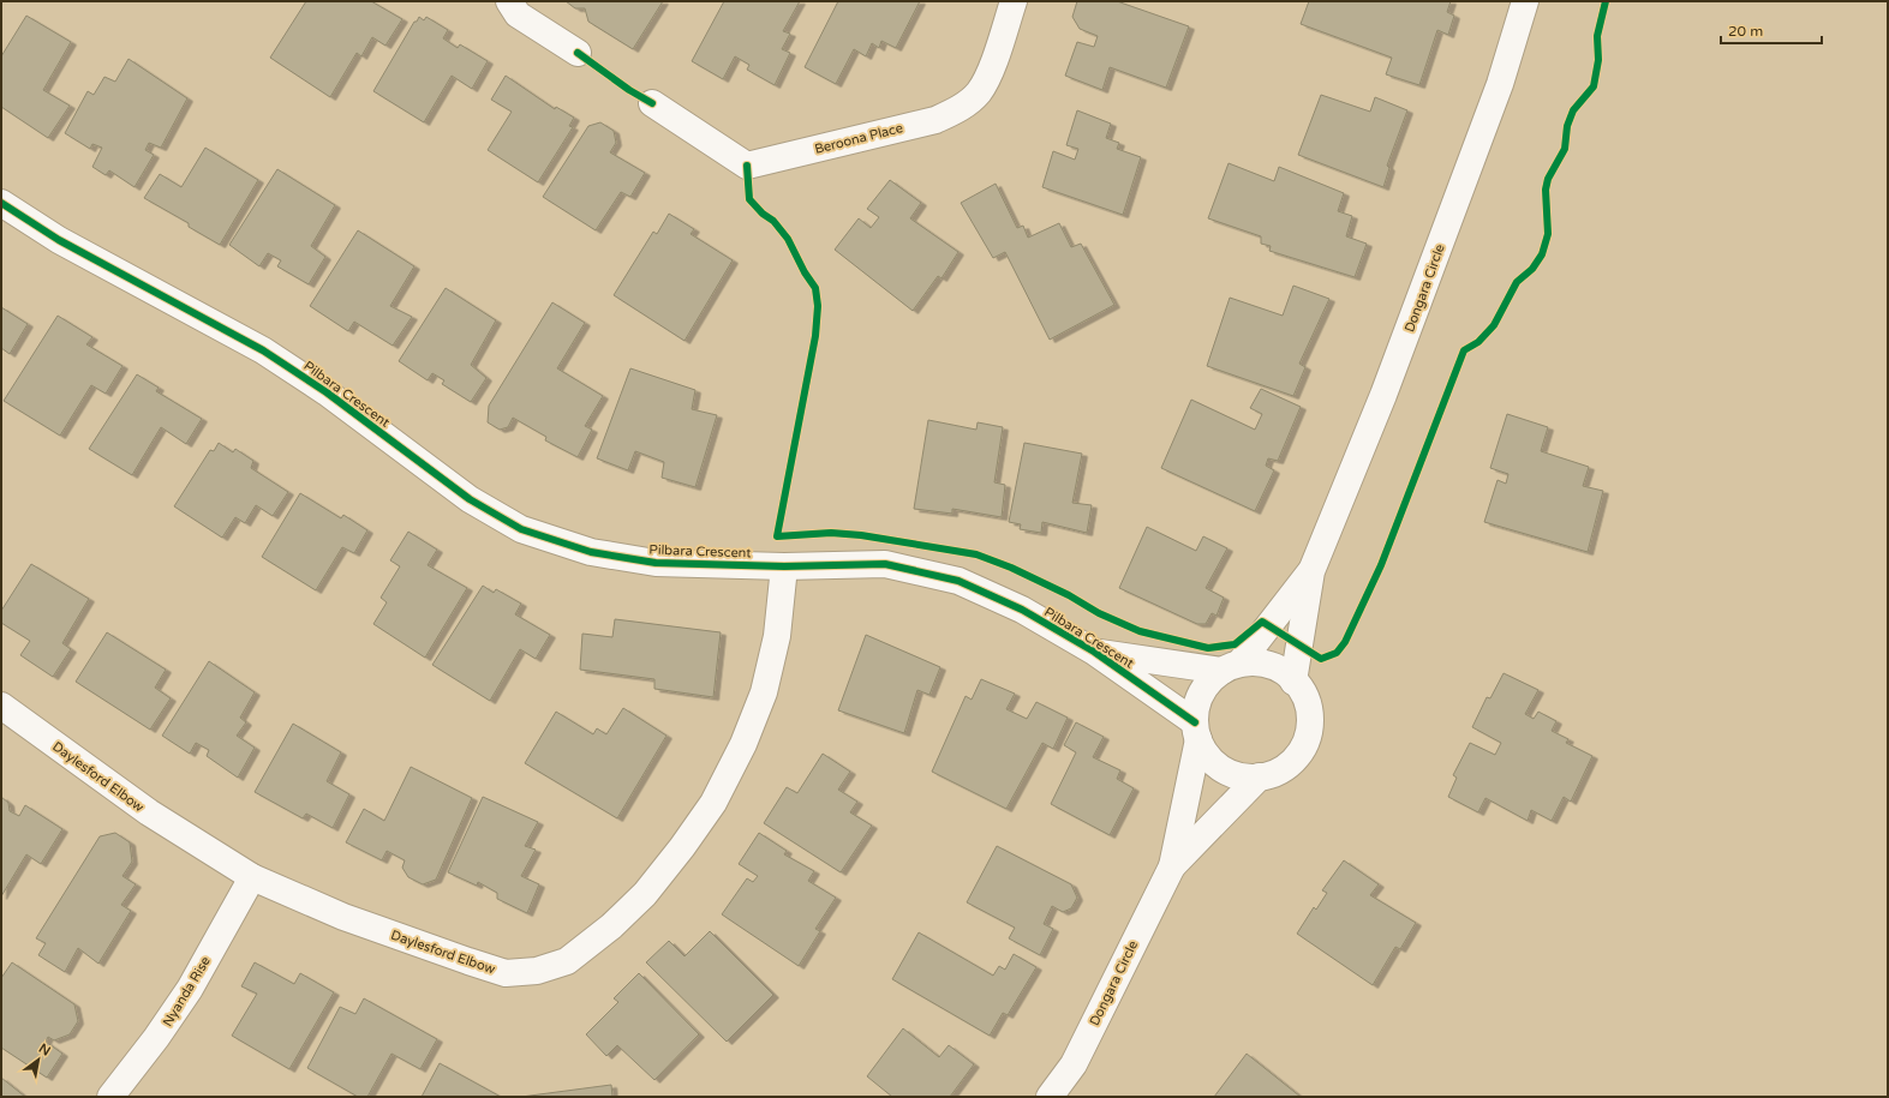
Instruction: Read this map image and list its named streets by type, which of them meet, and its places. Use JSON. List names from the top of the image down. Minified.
{"streets":{"street":["Beroona Place","Dongara Circle","Pilbara Crescent","Daylesford Elbow","Nyanda Rise"]},"crossings":[["Dongara Circle","Pilbara Crescent"],["Pilbara Crescent","Daylesford Elbow"],["Daylesford Elbow","Nyanda Rise"]],"scale_bar":"20 m","north":"top right"}
